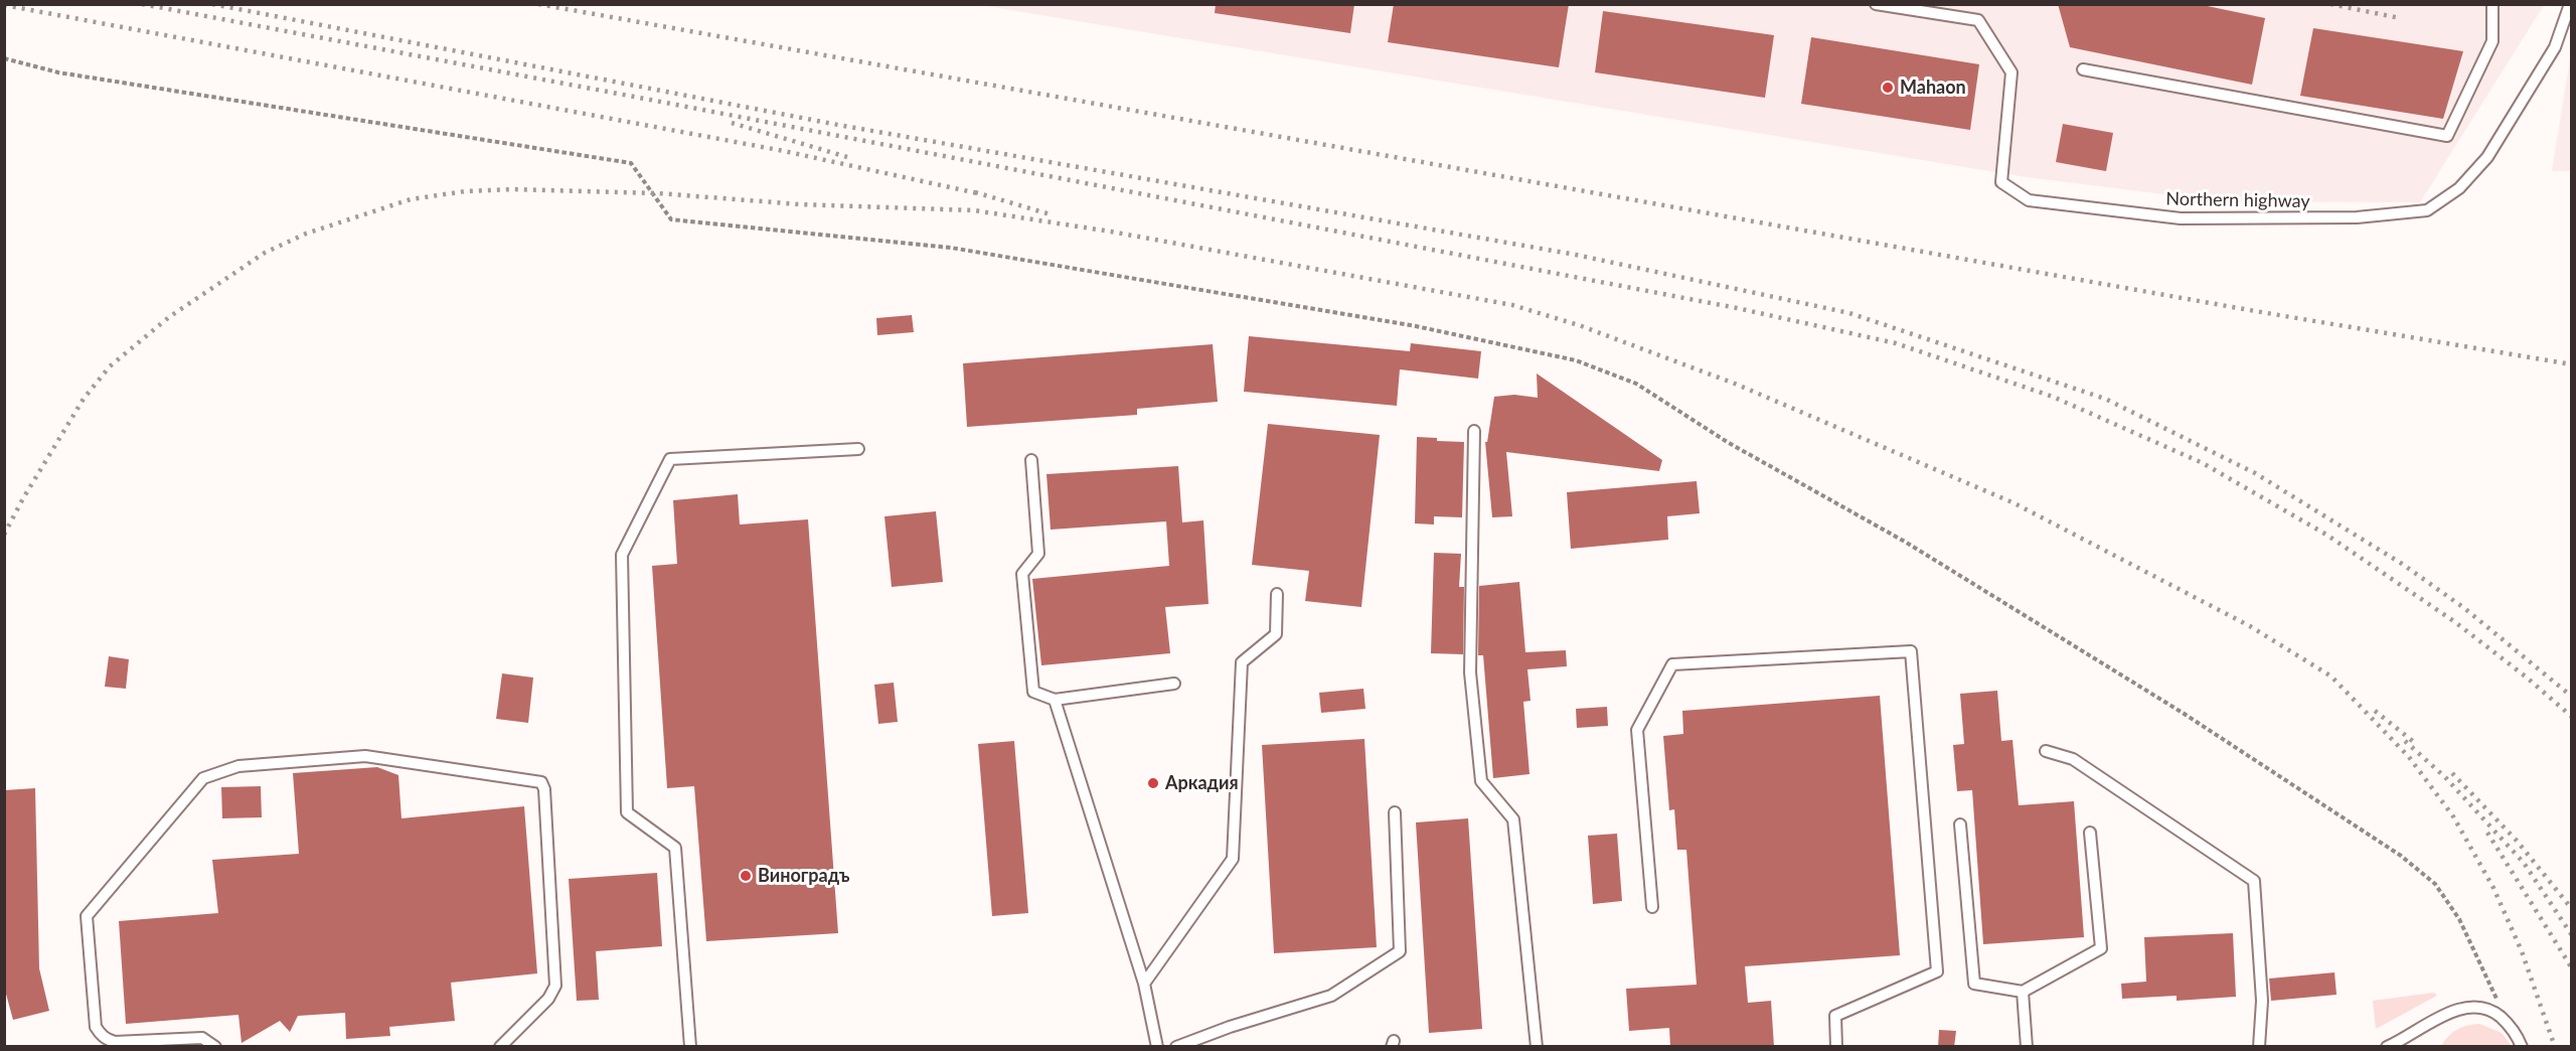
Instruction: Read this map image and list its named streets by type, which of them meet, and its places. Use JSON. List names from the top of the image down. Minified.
{"streets":{"lane":["Northern highway"]},"places":["Mahaon","Аркадия","Виноградъ"]}
